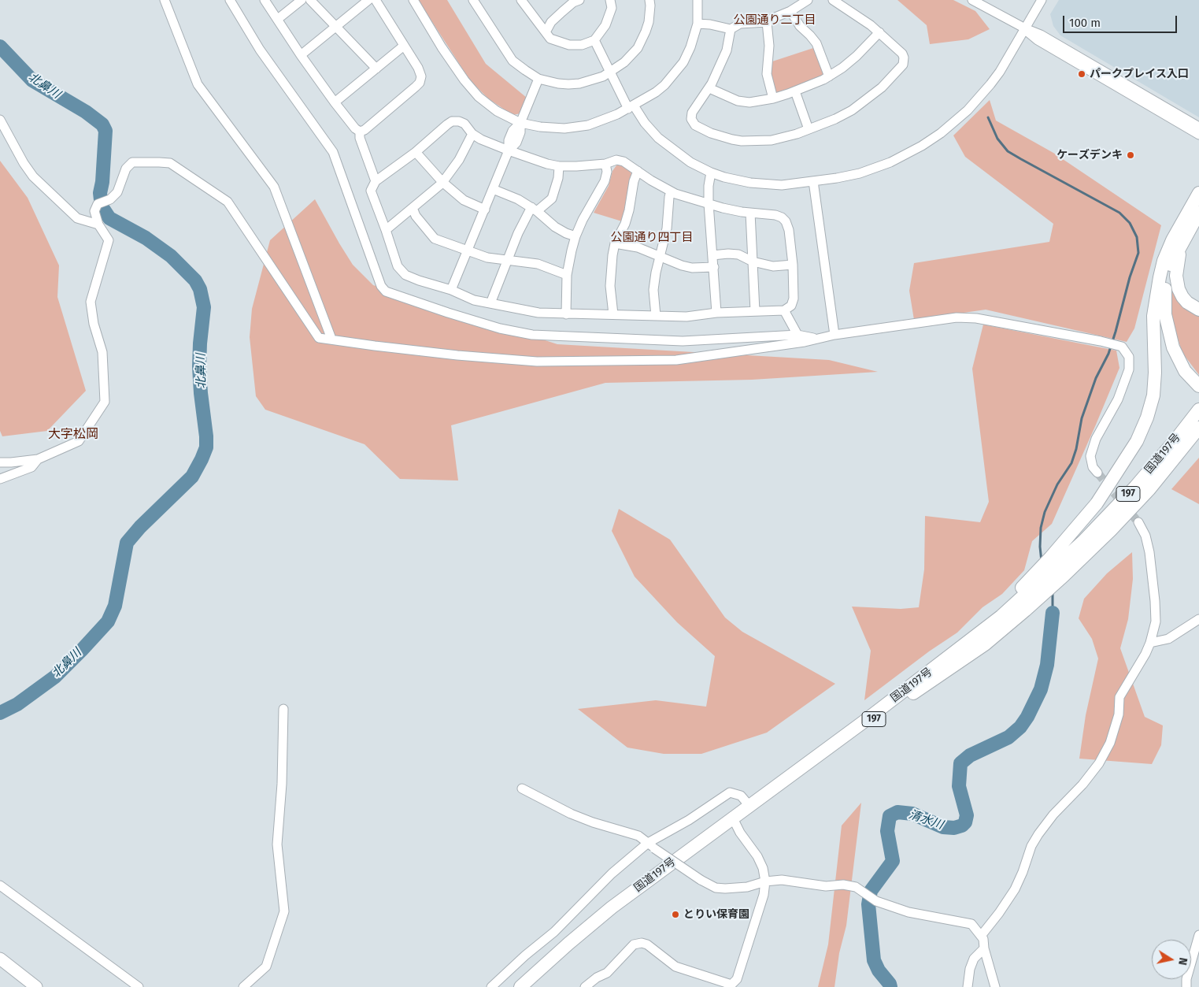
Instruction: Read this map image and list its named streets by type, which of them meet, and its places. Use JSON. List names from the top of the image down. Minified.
{"streets":{"highway":["国道197号","197"]},"districts":["公園通り二丁目","公園通り四丁目","大字松岡"],"water":["北鼻川","清水川"],"places":["パークプレイス入口","ケーズデンキ","とりい保育園"],"scale_bar":"100 m","north":"right"}
